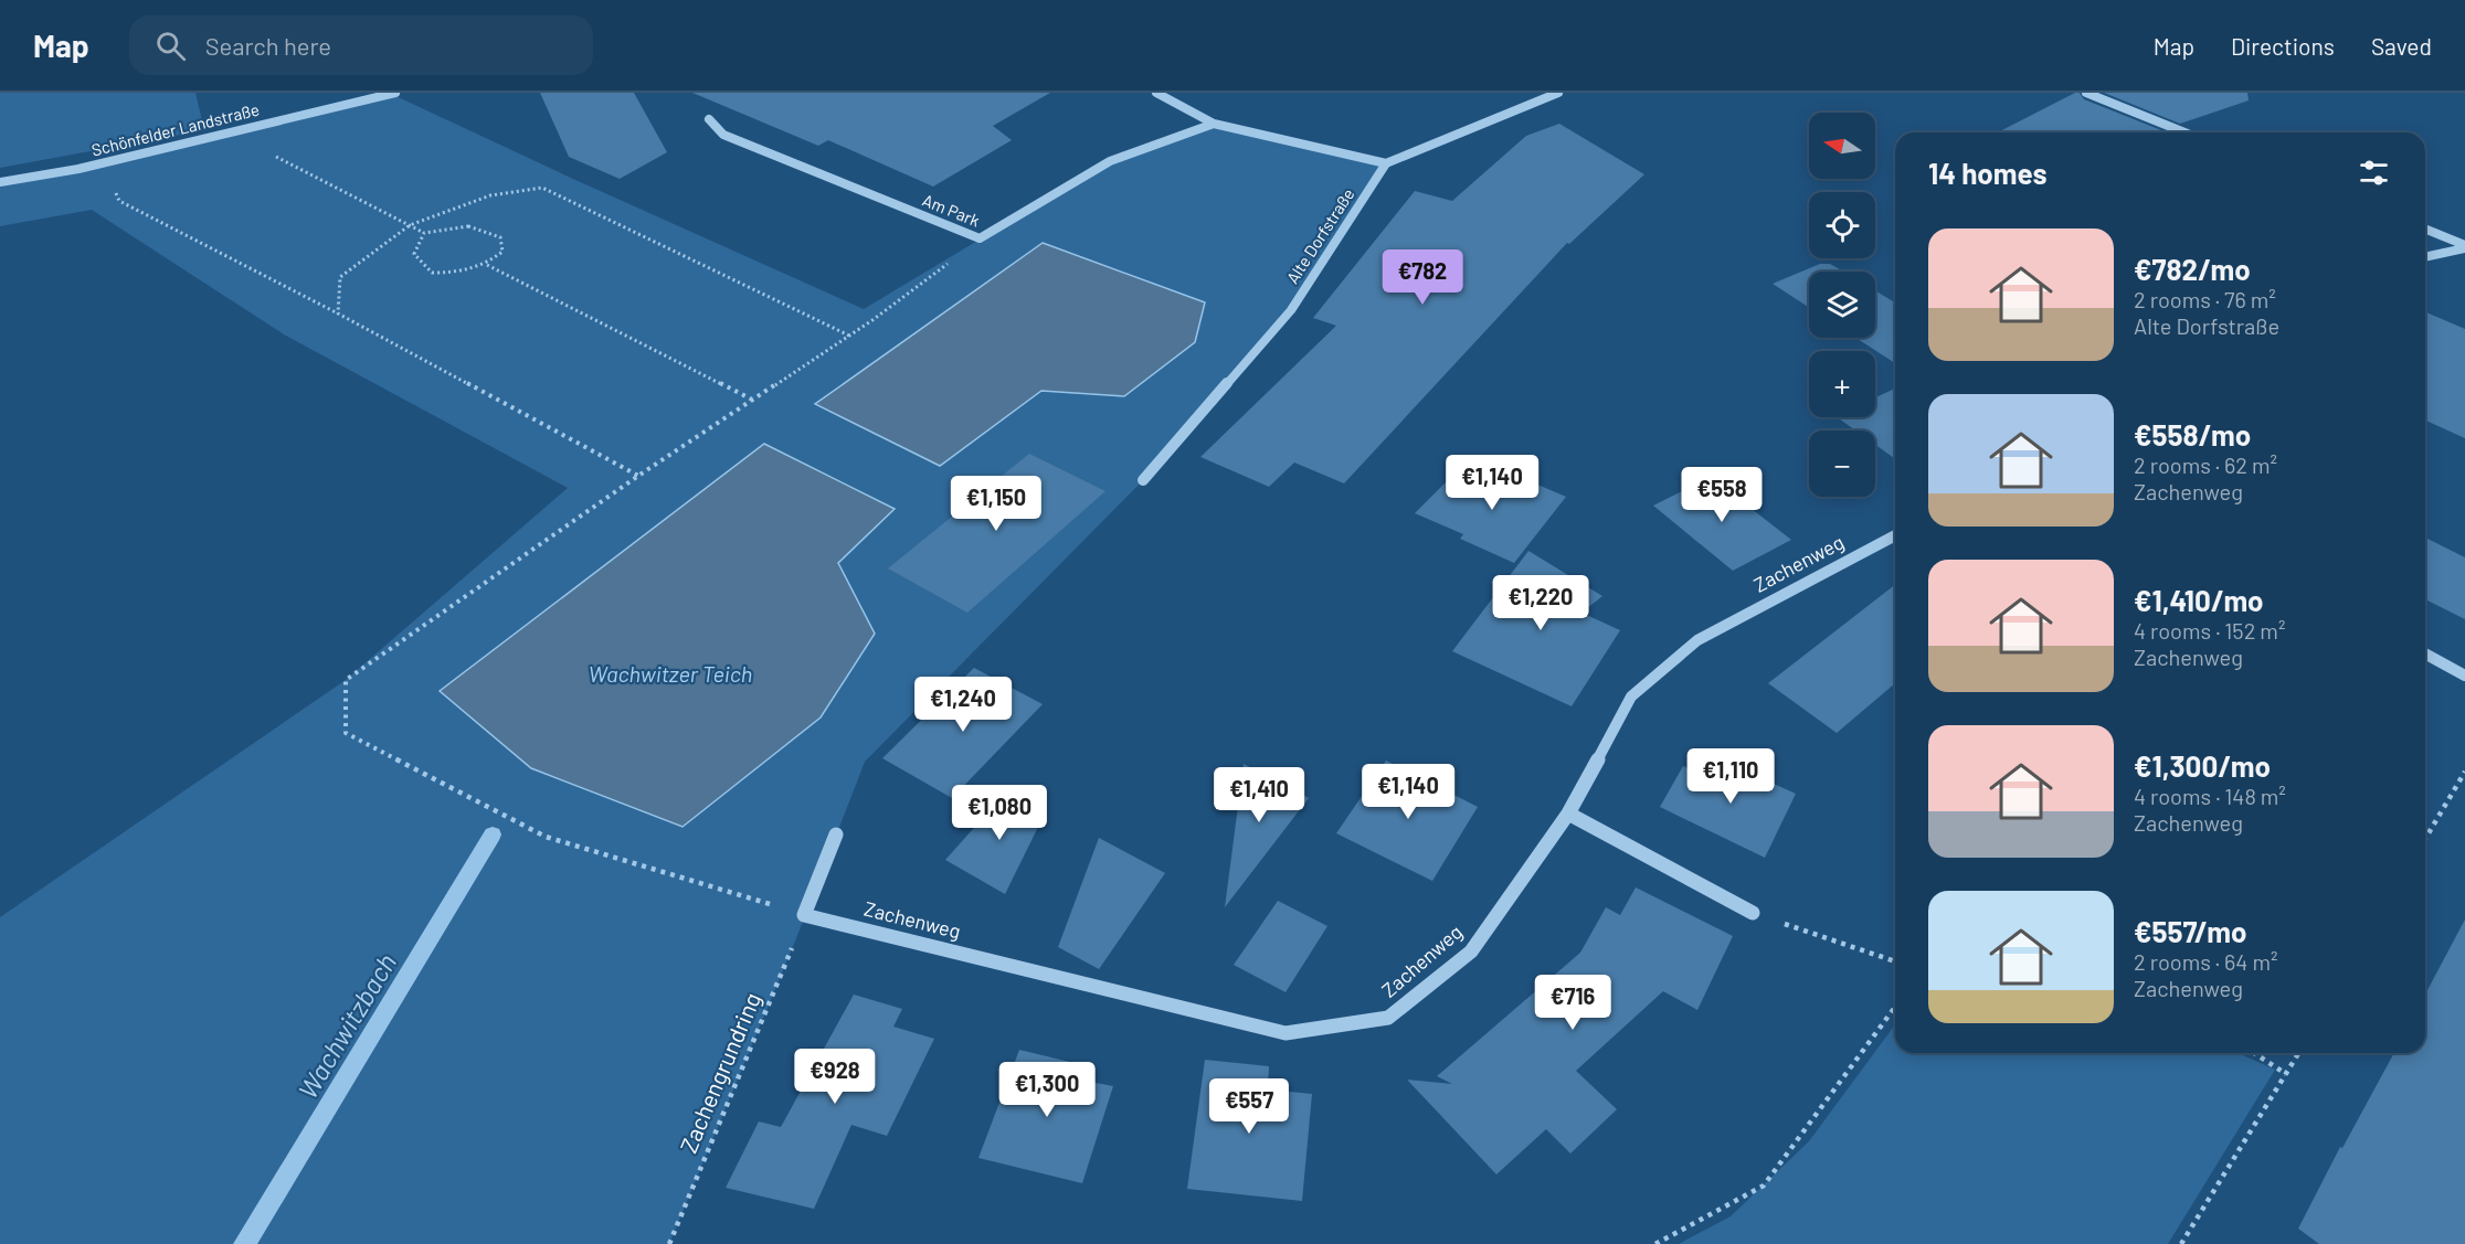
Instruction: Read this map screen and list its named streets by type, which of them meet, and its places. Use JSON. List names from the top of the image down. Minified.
{"streets":{"street":["Schönfelder Landstraße","Am Park","Alte Dorfstraße","Zachenweg"],"path":["Zachengrundring"]},"crossings":[["Zachenweg","Zachengrundring"]],"water":["Wachwitzer Teich","Wachwitzbach"],"north":"left","page":{"header":"Map","search":"Search here","nav":["Map","Directions","Saved"],"map_buttons":["+","−"],"heading":"14 homes","list":[{"name":"€782/mo","note":"2 rooms · 76 m² · Alte Dorfstraße"},{"name":"€558/mo","note":"2 rooms · 62 m² · Zachenweg"},{"name":"€1,410/mo","note":"4 rooms · 152 m² · Zachenweg"},{"name":"€1,300/mo","note":"4 rooms · 148 m² · Zachenweg"},{"name":"€557/mo","note":"2 rooms · 64 m² · Zachenweg"}],"price":["€782","€1,140","€558","€1,150","€1,220","€1,240","€1,110","€1,140","€1,410","€1,080","€716","€928","€1,300","€557"]}}
